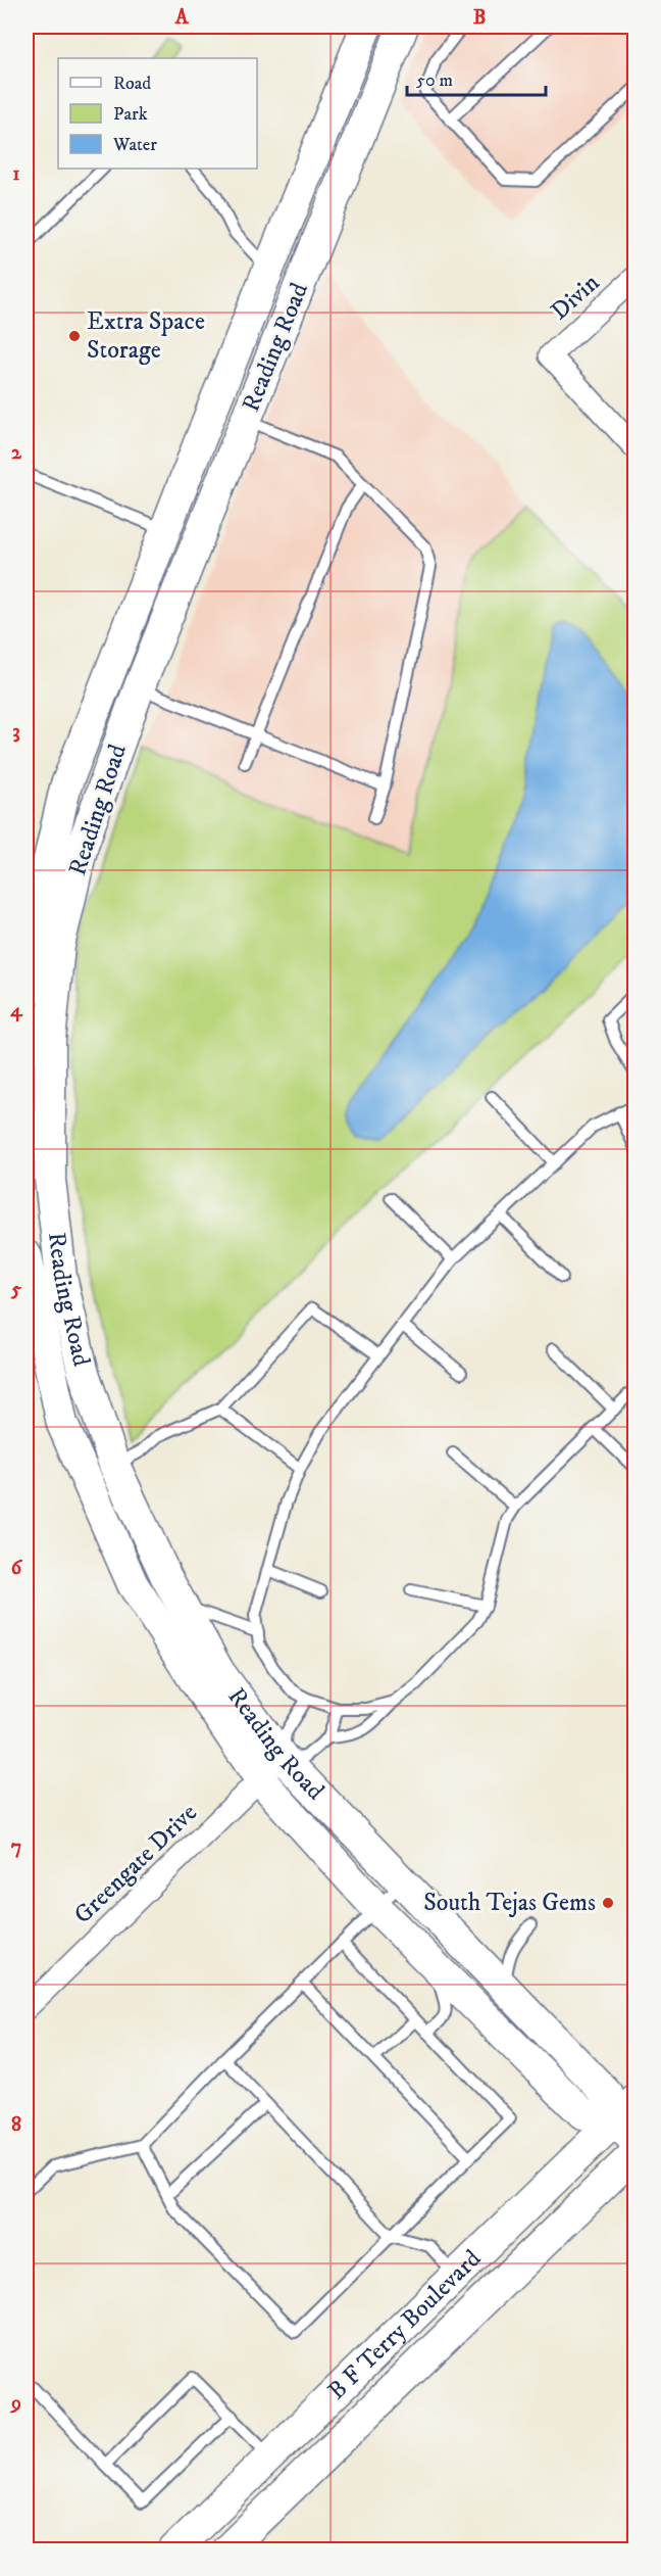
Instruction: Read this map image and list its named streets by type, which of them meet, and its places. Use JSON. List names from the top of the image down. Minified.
{"streets":{"main road":["Reading Road","B F Terry Boulevard"],"street":["Divin","Greengate Drive"]},"crossings":[["Reading Road","Greengate Drive"],["Reading Road","B F Terry Boulevard"]],"places":["Extra Space Storage","South Tejas Gems"],"legend":["Road","Park","Water"],"scale_bar":"50 m","grid":{"columns":["A","B"],"rows":["1","2","3","4","5","6","7","8","9"]}}
